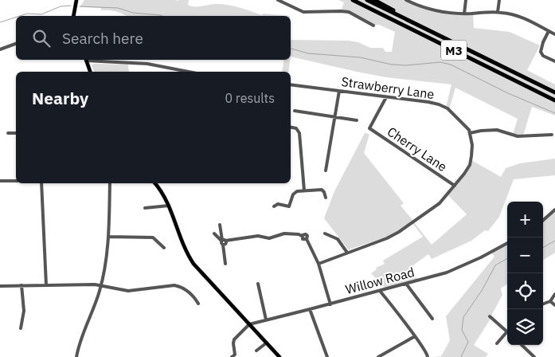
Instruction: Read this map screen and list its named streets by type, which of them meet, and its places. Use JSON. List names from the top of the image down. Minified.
{"streets":{"highway":["M3"],"street":["Strawberry Lane","Cherry Lane","Willow Road"]},"crossings":[["Strawberry Lane","Cherry Lane"]],"page":{"search":"Search here","heading":["Nearby","0 results"],"map_buttons":["+","−"]}}
